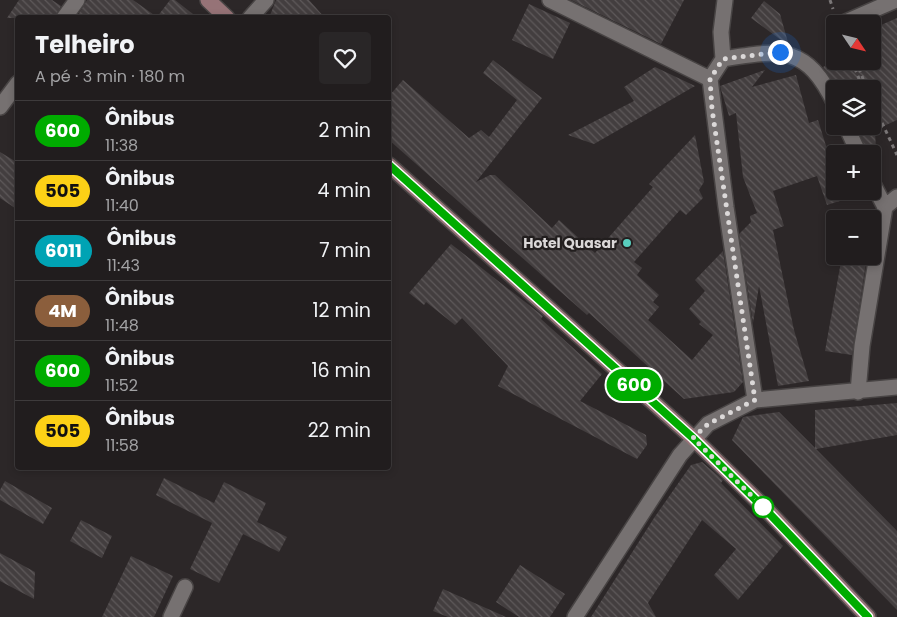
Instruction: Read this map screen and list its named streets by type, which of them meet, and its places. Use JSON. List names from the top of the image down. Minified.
{"places":["Hotel Quasar"],"lines":["bus line 600"],"north":"bottom right","page":{"on_map":"600","map_buttons":["+","−"],"heading":["Telheiro","A pé · 3 min · 180 m"],"list":[{"mark":"600","name":"Ônibus","note":"11:38","value":"2 min"},{"mark":"505","name":"Ônibus","note":"11:40","value":"4 min"},{"mark":"6011","name":"Ônibus","note":"11:43","value":"7 min"},{"mark":"4M","name":"Ônibus","note":"11:48","value":"12 min"},{"mark":"600","name":"Ônibus","note":"11:52","value":"16 min"},{"mark":"505","name":"Ônibus","note":"11:58","value":"22 min"}]}}
